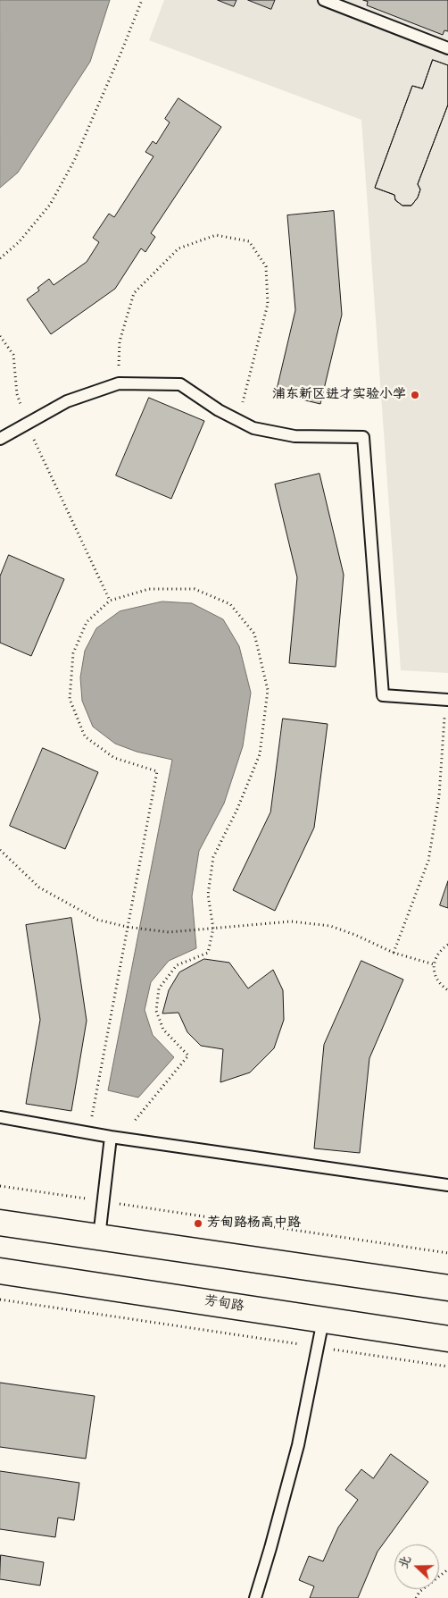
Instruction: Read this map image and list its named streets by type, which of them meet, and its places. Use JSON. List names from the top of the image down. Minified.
{"streets":{"main road":["芳甸路"]},"places":["浦东新区进才实验小学","芳甸路杨高中路"],"north":"left"}
